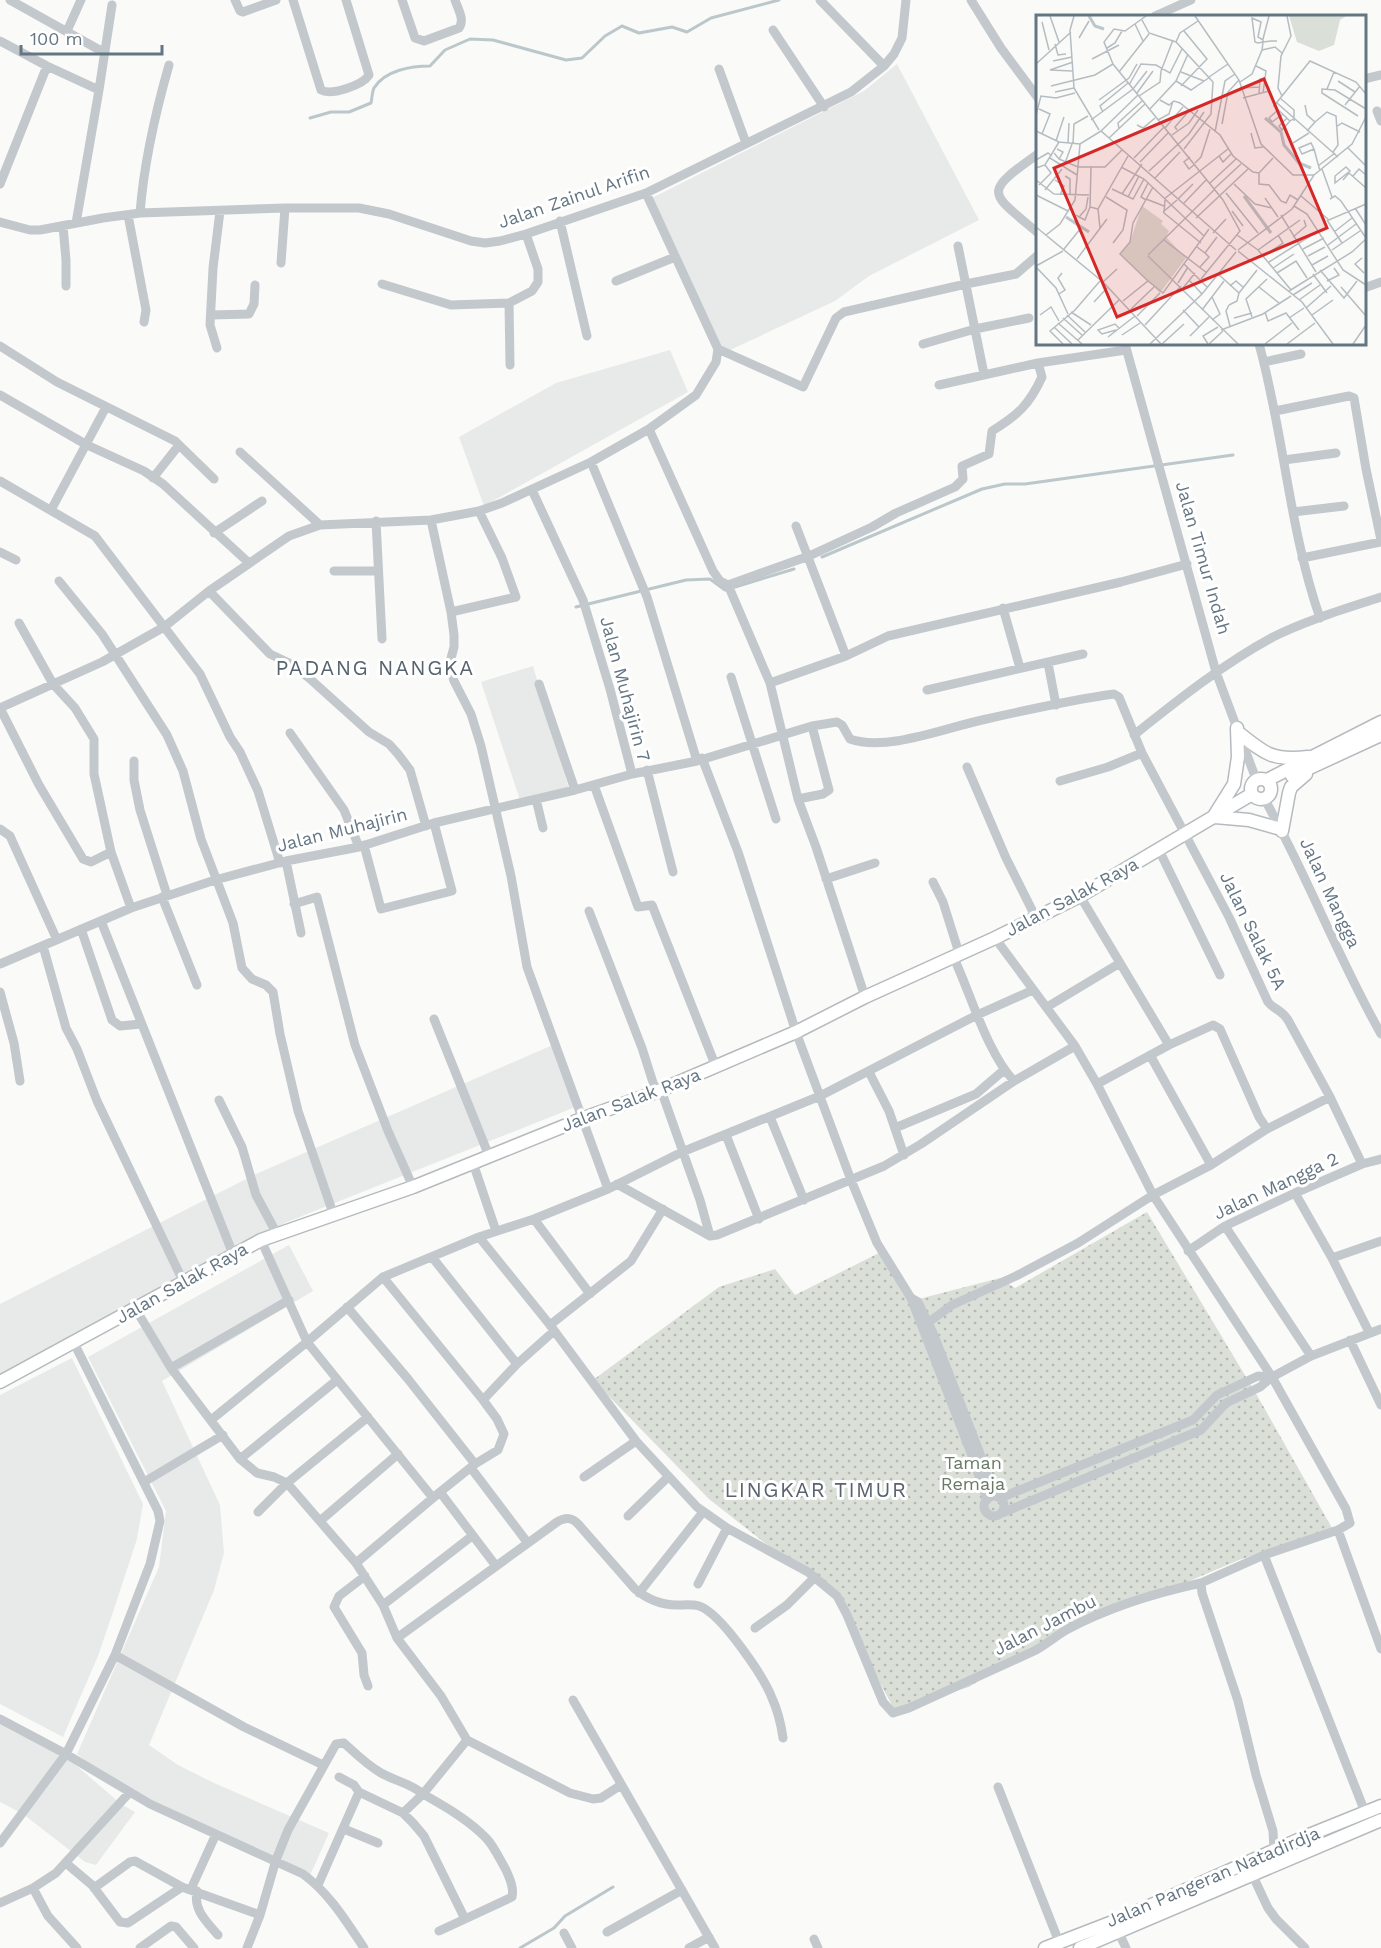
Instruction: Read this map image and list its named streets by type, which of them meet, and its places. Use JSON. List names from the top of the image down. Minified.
{"streets":{"main road":["Jalan Salak Raya","Jalan Pangeran Natadirdja"],"street":["Jalan Zainul Arifin","Jalan Timur Indah","Jalan Muhajirin 7","Jalan Muhajirin","Jalan Mangga","Jalan Salak 5A","Jalan Mangga 2","Jalan Jambu"]},"crossings":[["Jalan Muhajirin 7","Jalan Muhajirin"],["Jalan Muhajirin","Jalan Salak 5A"],["Jalan Mangga","Jalan Salak Raya"],["Jalan Salak Raya","Jalan Salak 5A"],["Jalan Salak 5A","Jalan Mangga 2"]],"districts":["PADANG NANGKA","LINGKAR TIMUR"],"parks":["Taman Remaja"],"scale_bar":"100 m"}
